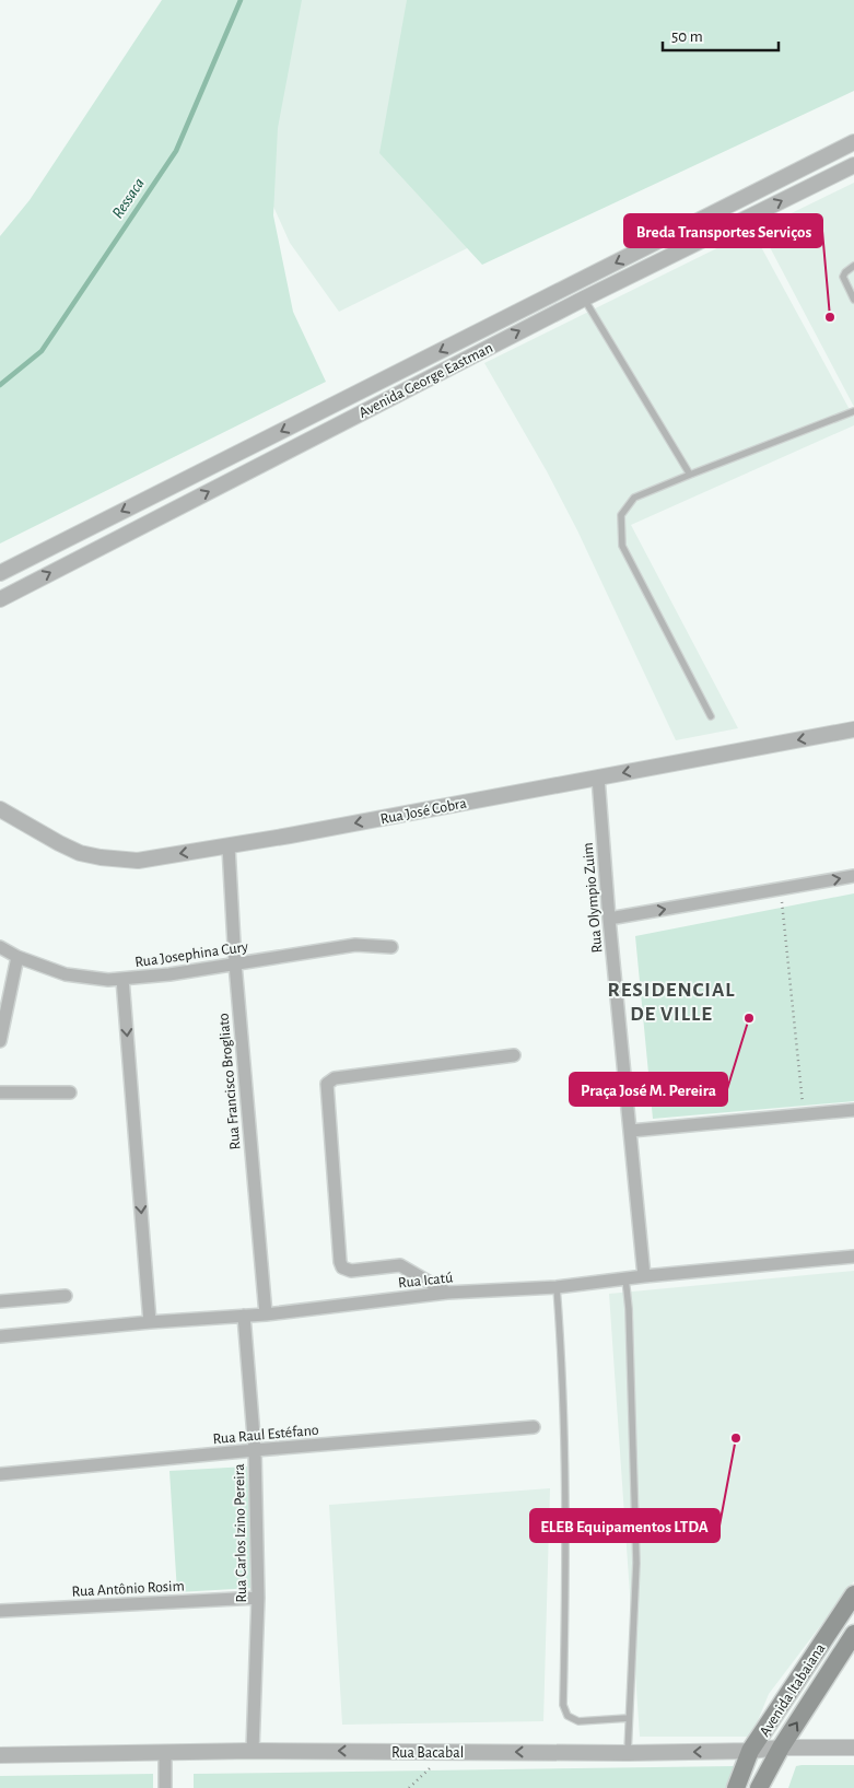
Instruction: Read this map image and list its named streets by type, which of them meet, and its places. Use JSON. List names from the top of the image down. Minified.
{"streets":{"main road":["Avenida Itabaiana"],"street":["Avenida George Eastman","Rua José Cobra","Rua Olympio Zuim","Rua Josephina Cury","Rua Francisco Brogliato","Rua Icatú","Rua Raul Estéfano","Rua Carlos Izino Pereira","Rua Antônio Rosim","Rua Bacabal"]},"crossings":[["Rua José Cobra","Rua Olympio Zuim"],["Rua José Cobra","Rua Francisco Brogliato"],["Rua Olympio Zuim","Rua Icatú"],["Rua Josephina Cury","Rua Francisco Brogliato"],["Rua Francisco Brogliato","Rua Icatú"],["Rua Icatú","Rua Carlos Izino Pereira"],["Rua Raul Estéfano","Rua Carlos Izino Pereira"],["Rua Carlos Izino Pereira","Rua Antônio Rosim"],["Rua Carlos Izino Pereira","Rua Bacabal"],["Avenida Itabaiana","Rua Bacabal"]],"one_way":["Rua José Cobra","Rua Bacabal"],"districts":["RESIDENCIAL DE VILLE"],"water":["Ressaca"],"places":["Breda Transportes Serviços","Praça José M. Pereira","ELEB Equipamentos LTDA"],"scale_bar":"50 m"}
